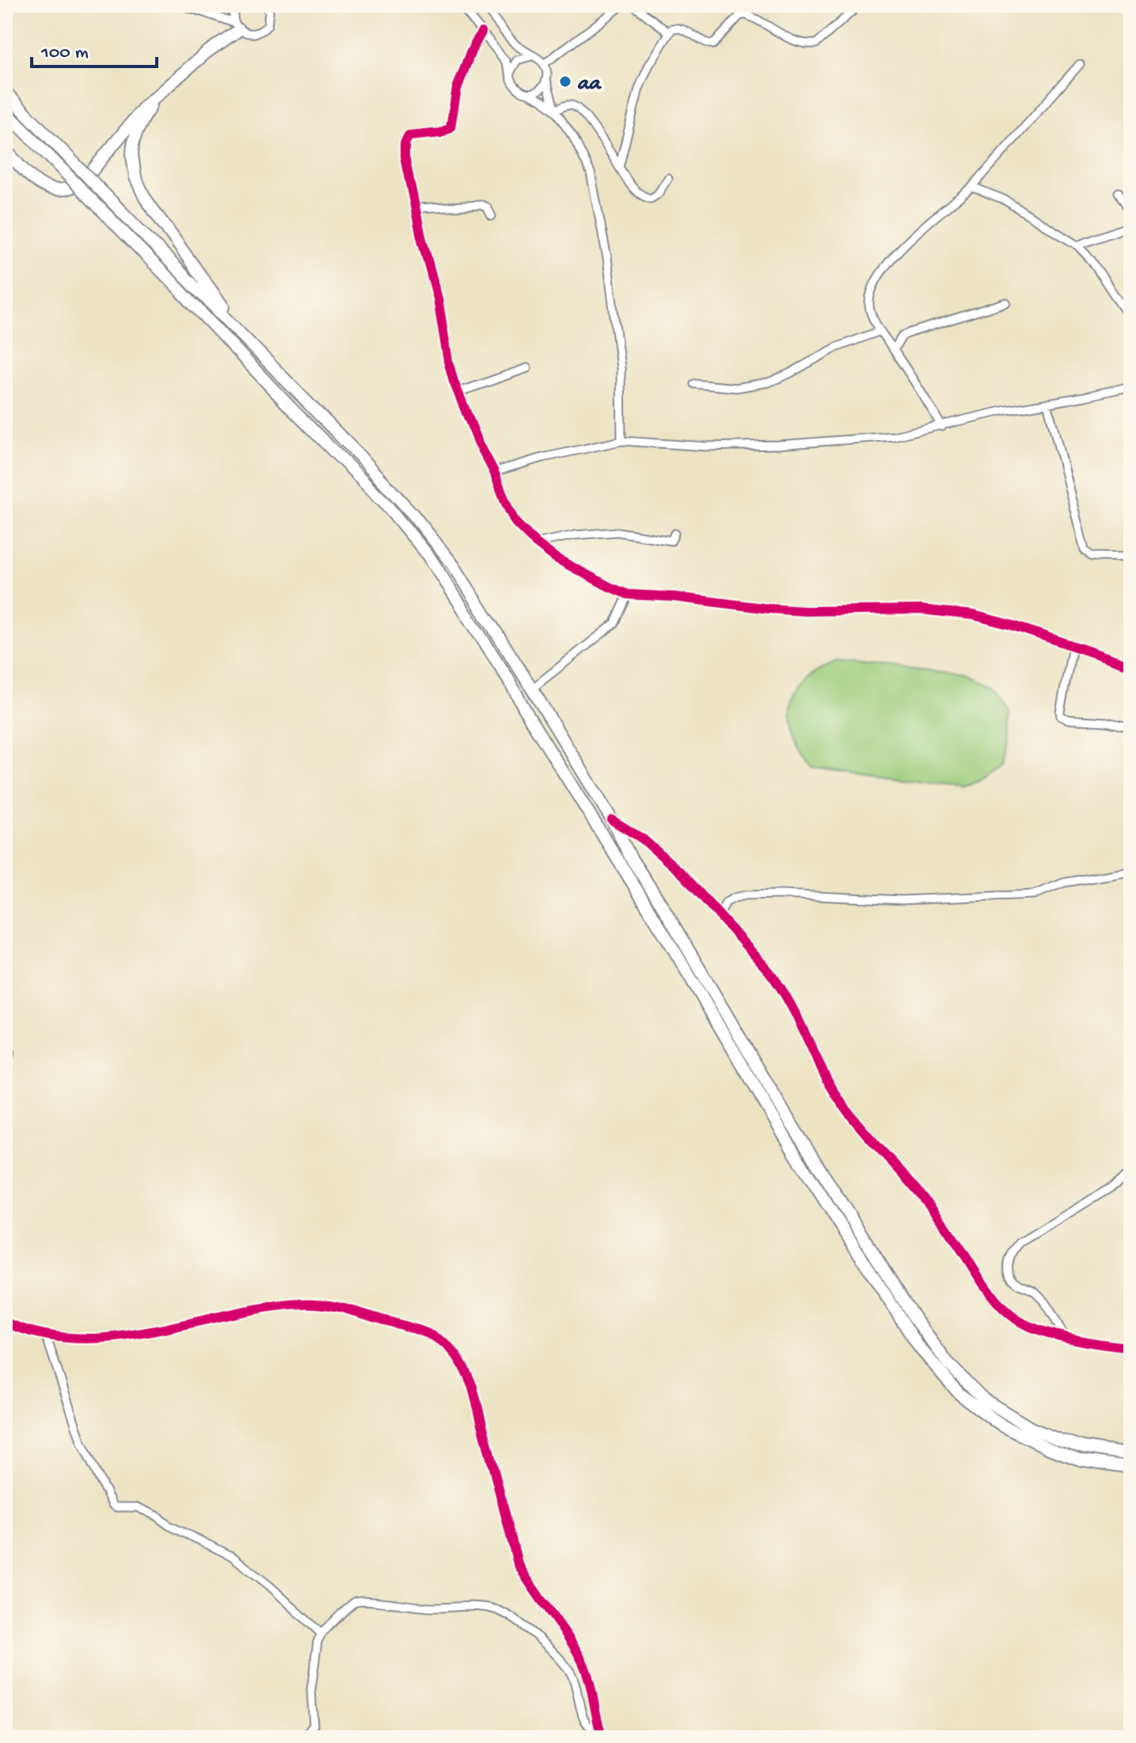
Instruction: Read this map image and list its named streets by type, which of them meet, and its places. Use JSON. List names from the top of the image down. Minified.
{"places":["aa"],"scale_bar":"100 m"}
